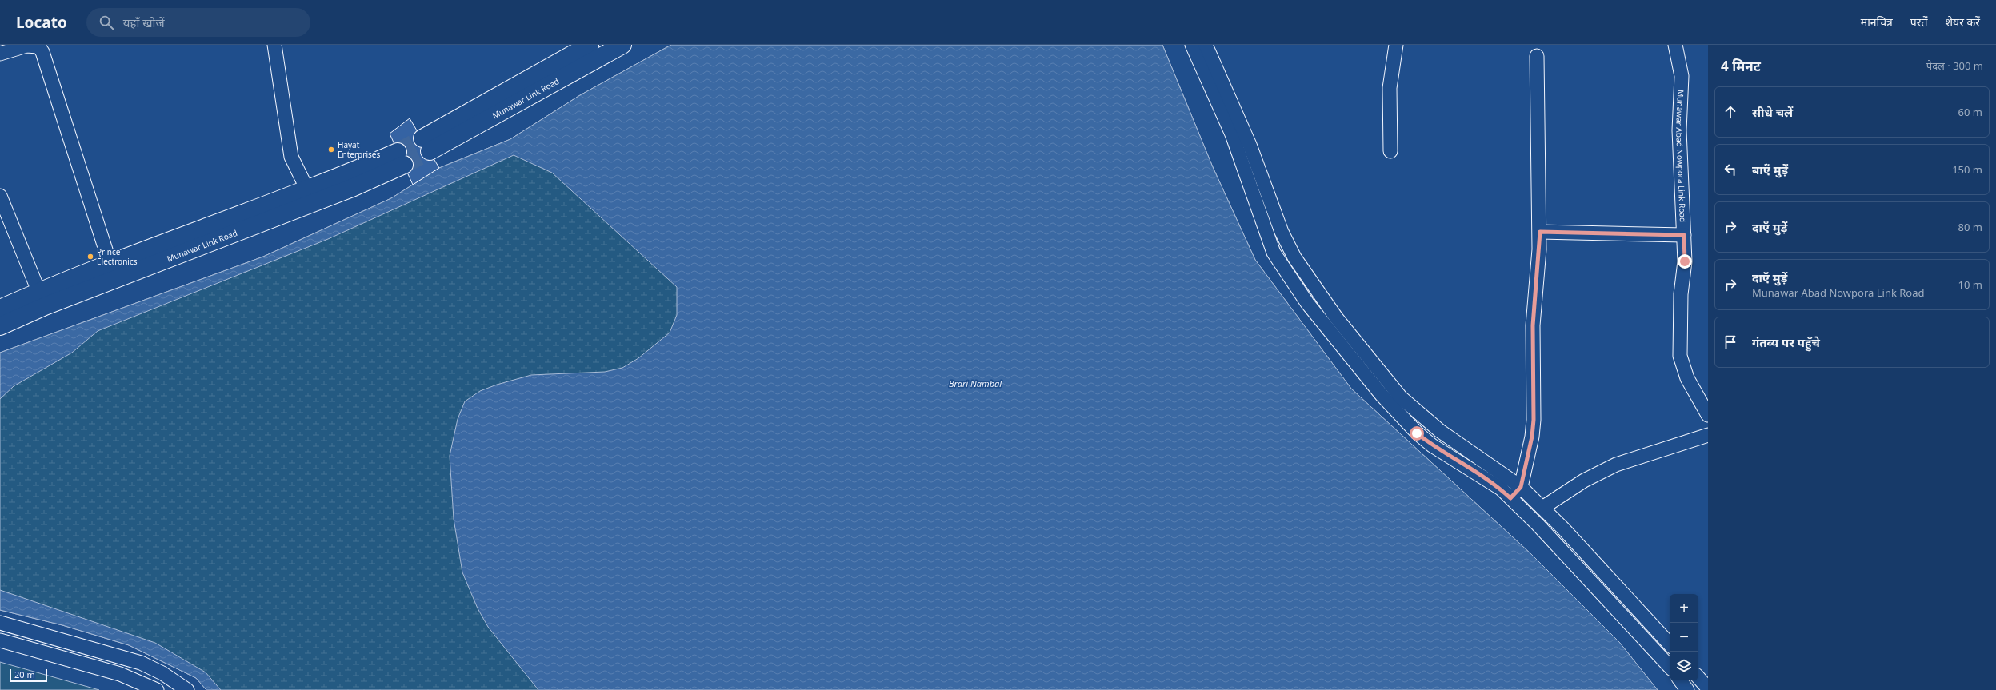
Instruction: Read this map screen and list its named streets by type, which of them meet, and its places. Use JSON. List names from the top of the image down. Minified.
{"streets":{"main road":["Munawar Link Road"],"street":["Munawar Abad Nowpora Link Road"]},"water":["Brari Nambal"],"places":["Hayat Enterprises","Prince Electronics"],"scale_bar":"20 m","page":{"header":"Locato","search":"यहाँ खोजें","nav":["मानचित्र","परतें","शेयर करें"],"heading":["4 मिनट","पैदल · 300 m"],"list":[["सीधे चलें","60 m"],["बाएँ मुड़ें","150 m"],["दाएँ मुड़ें","80 m"],["दाएँ मुड़ें","Munawar Abad Nowpora Link Road","10 m"],"गंतव्य पर पहुँचे"],"map_buttons":["+","−"],"scale":"20 m"}}
